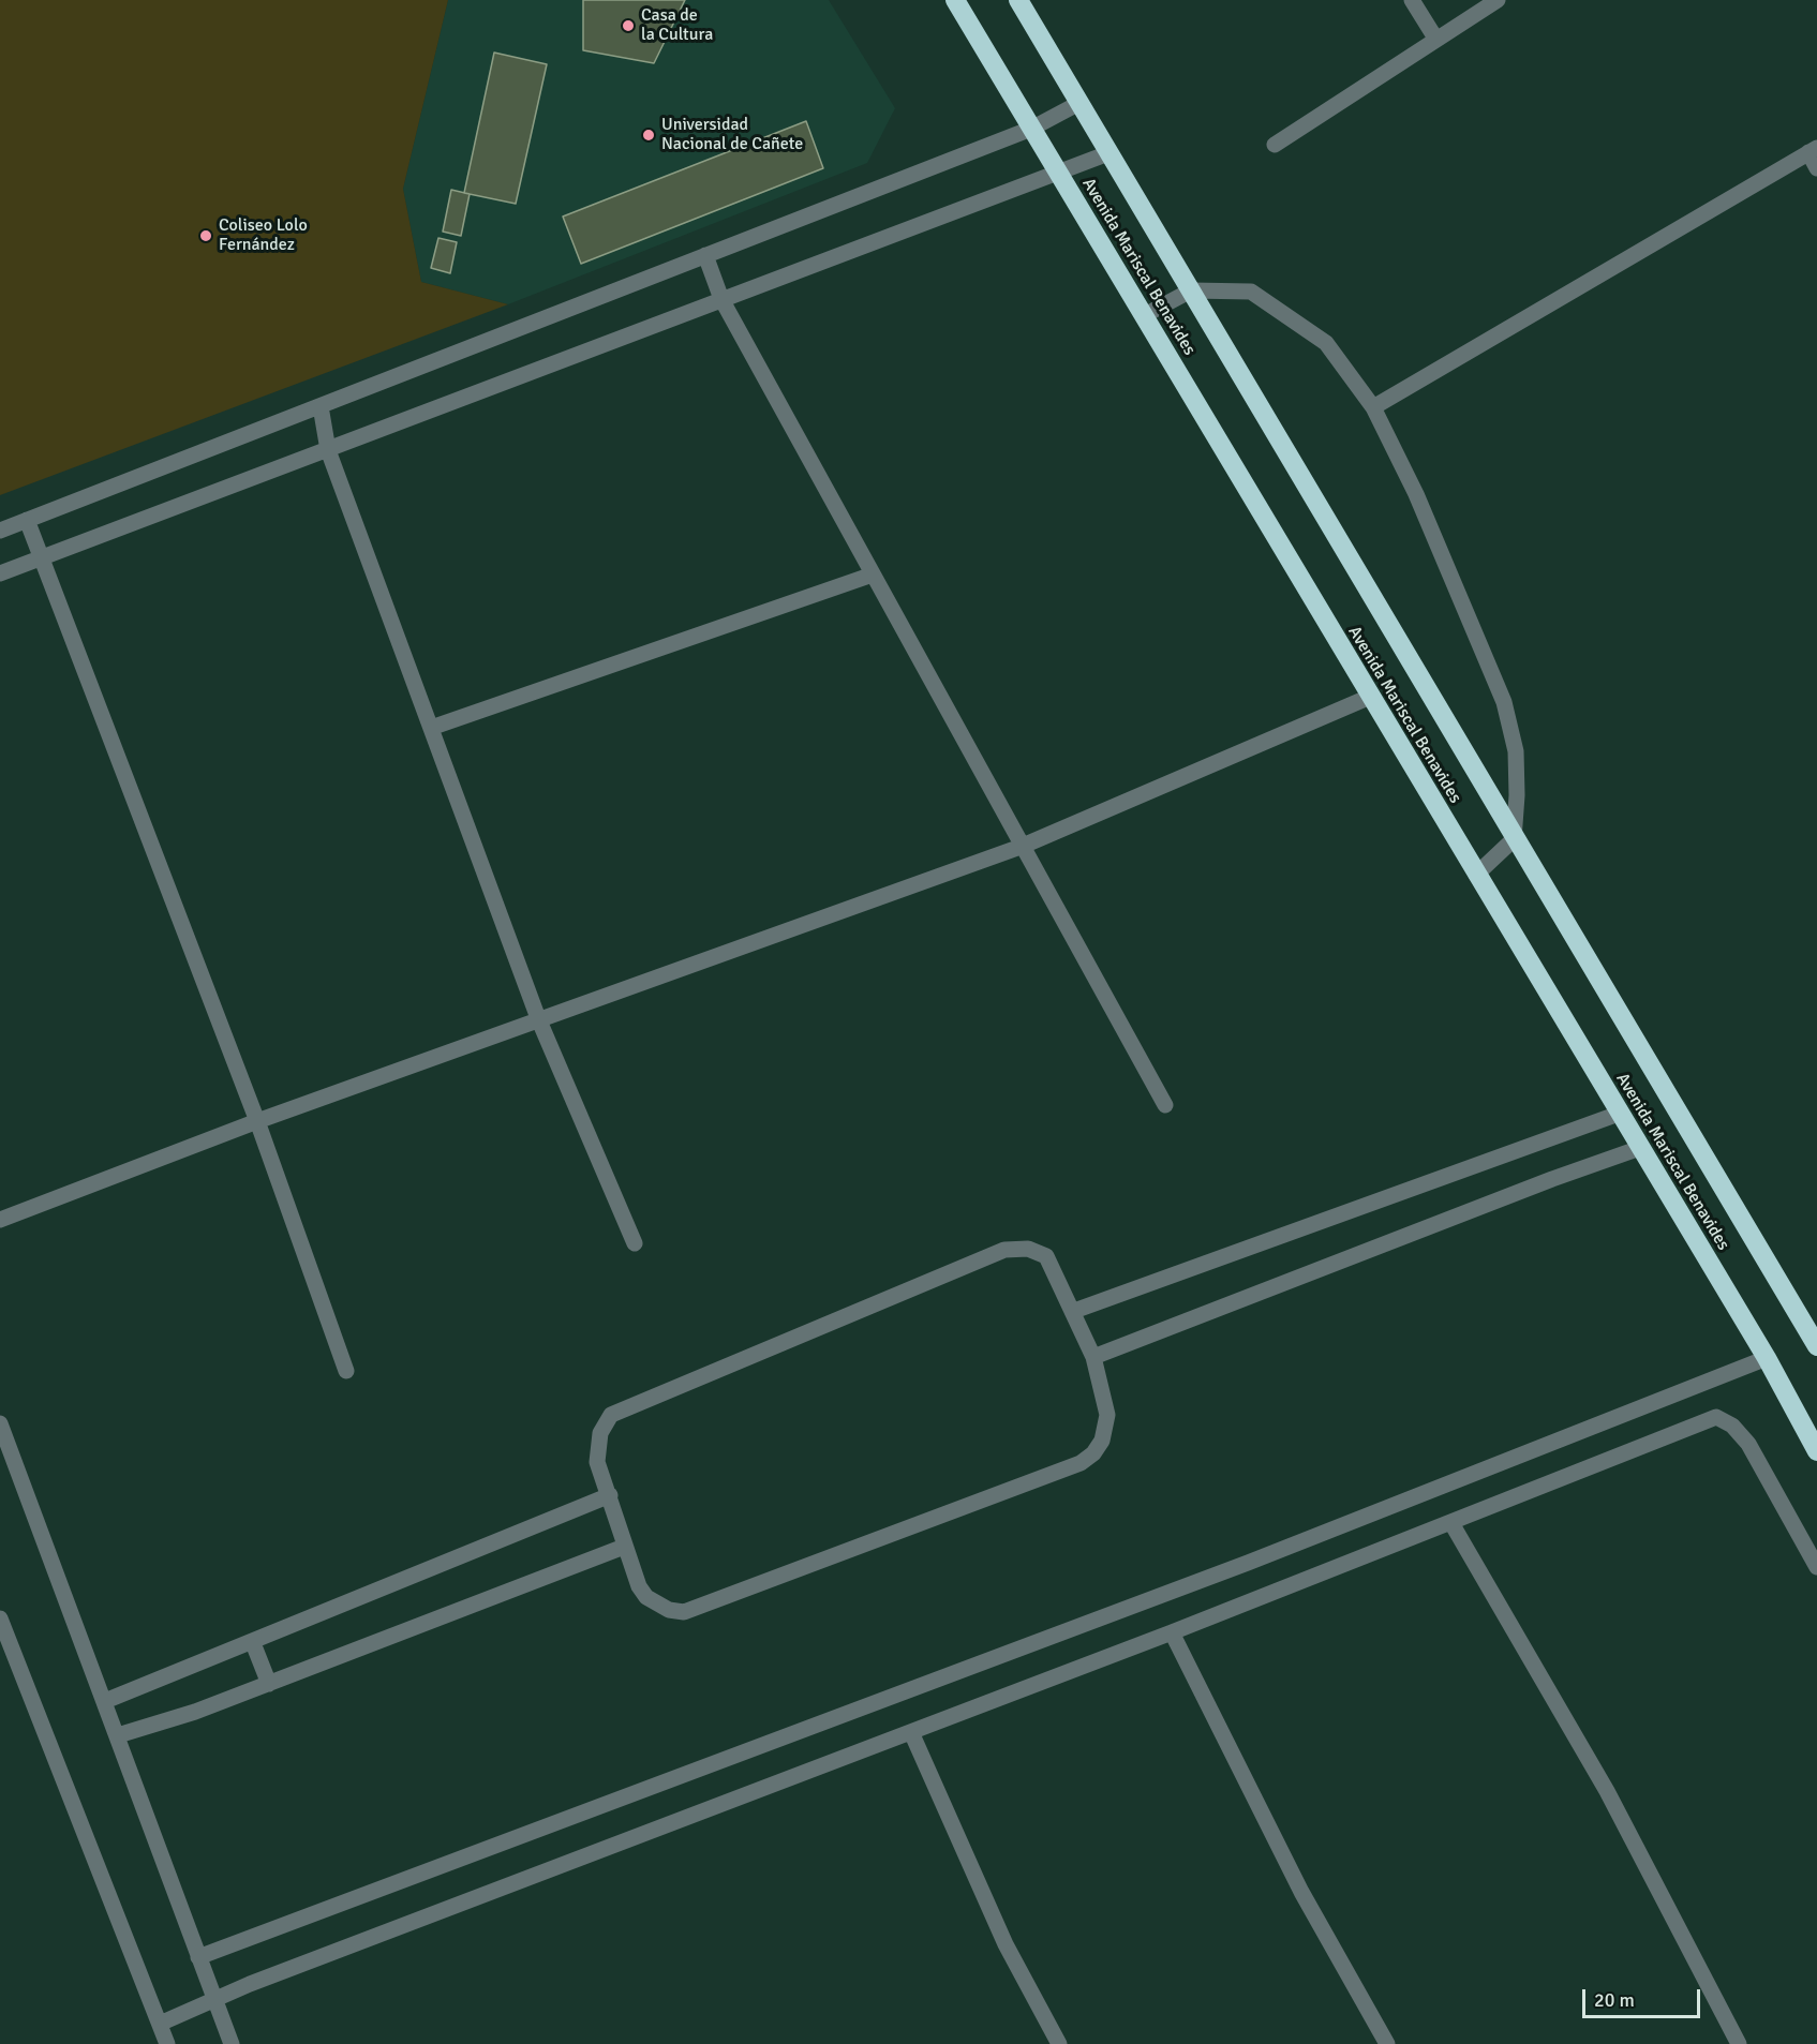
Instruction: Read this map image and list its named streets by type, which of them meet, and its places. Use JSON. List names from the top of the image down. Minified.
{"streets":{"highway":["Avenida Mariscal Benavides"]},"places":["Casa de la Cultura","Universidad Nacional de Cañete","Coliseo Lolo Fernández"],"scale_bar":"20 m"}
